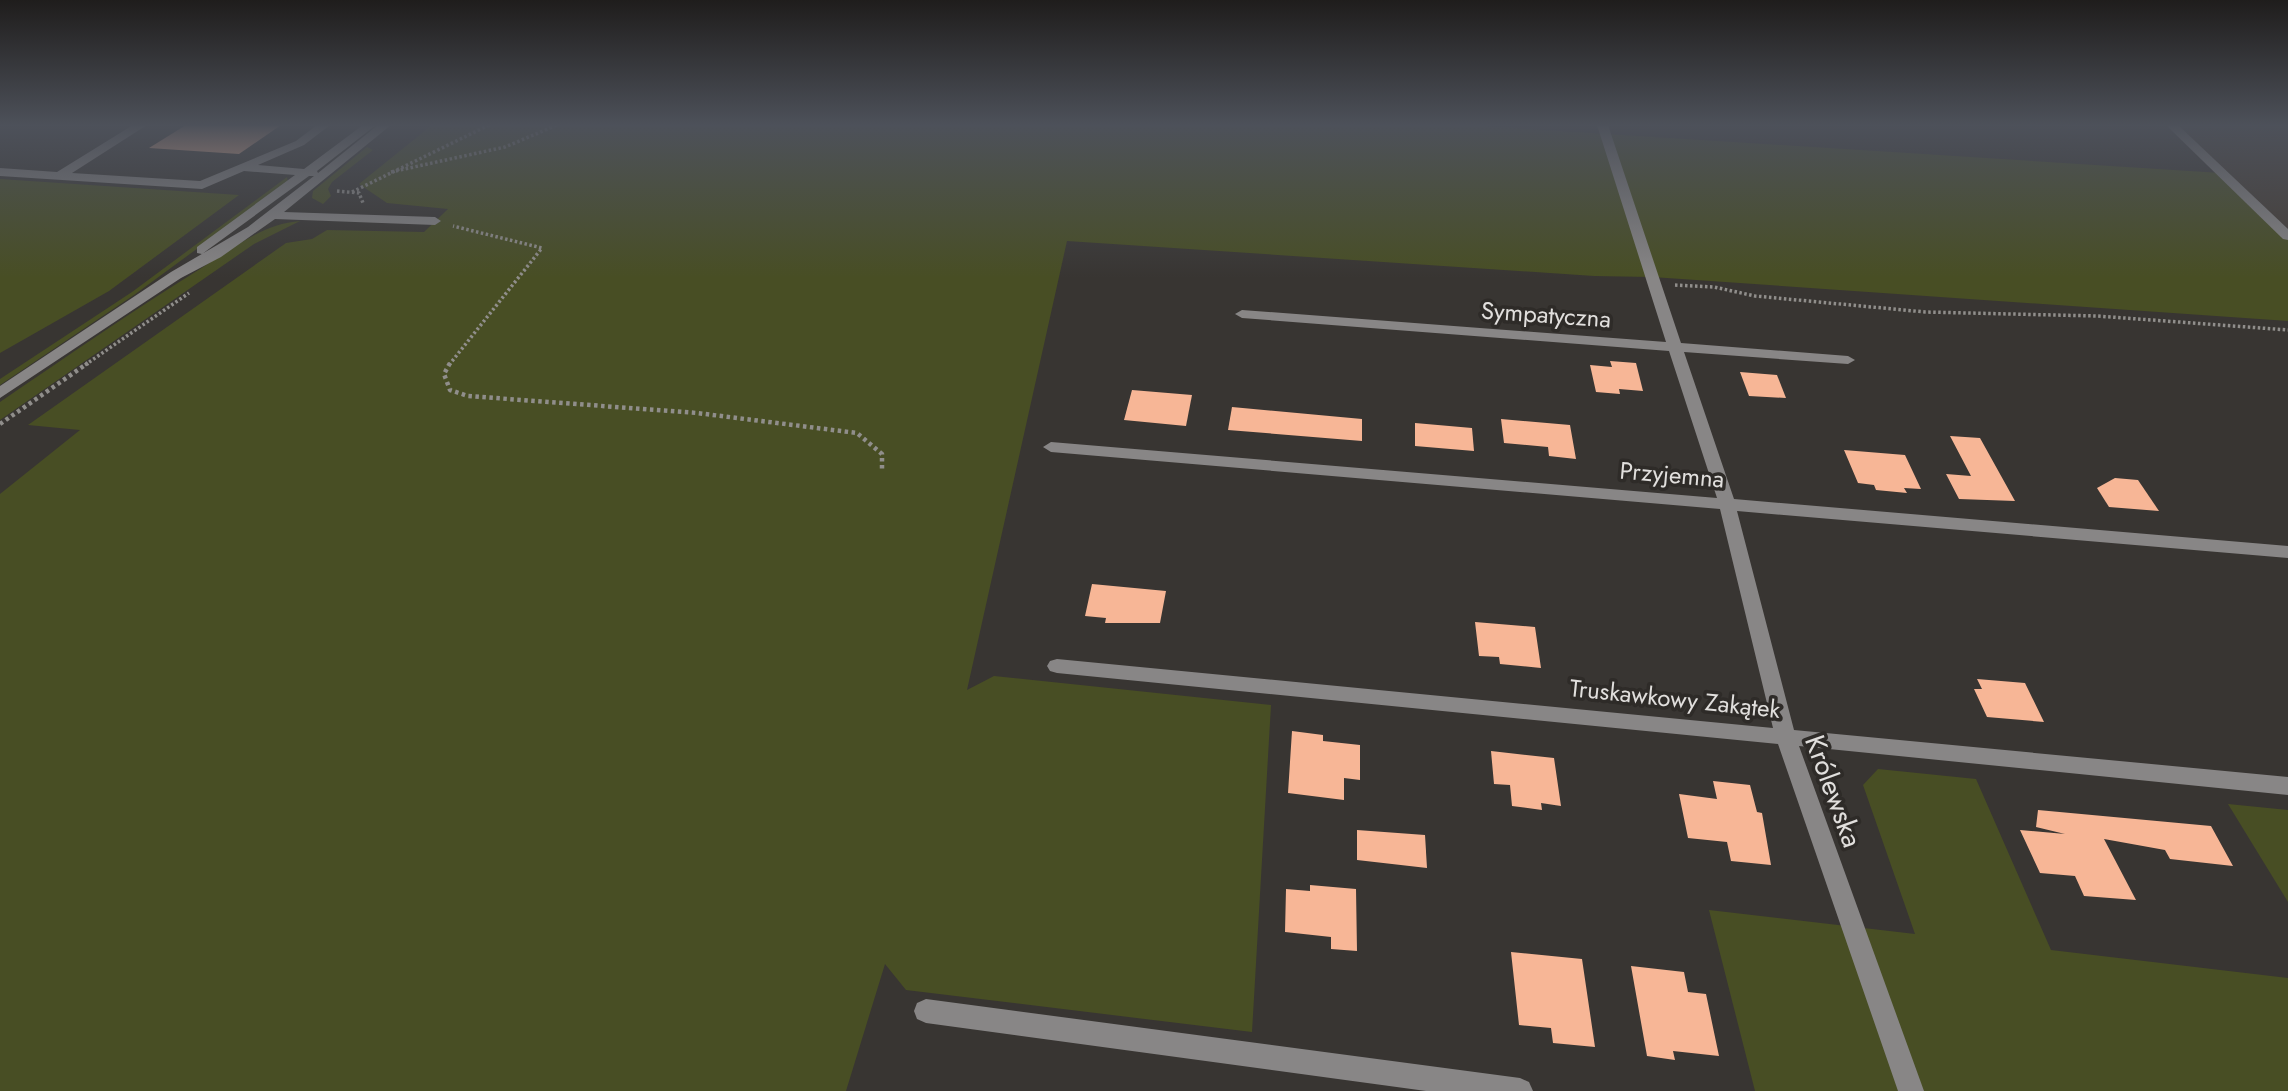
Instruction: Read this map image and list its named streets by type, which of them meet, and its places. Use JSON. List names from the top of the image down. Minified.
{"streets":{"street":["Sympatyczna","Przyjemna","Truskawkowy Zakątek","Królewska"]},"crossings":[["Sympatyczna","Królewska"],["Przyjemna","Królewska"],["Truskawkowy Zakątek","Królewska"]]}
